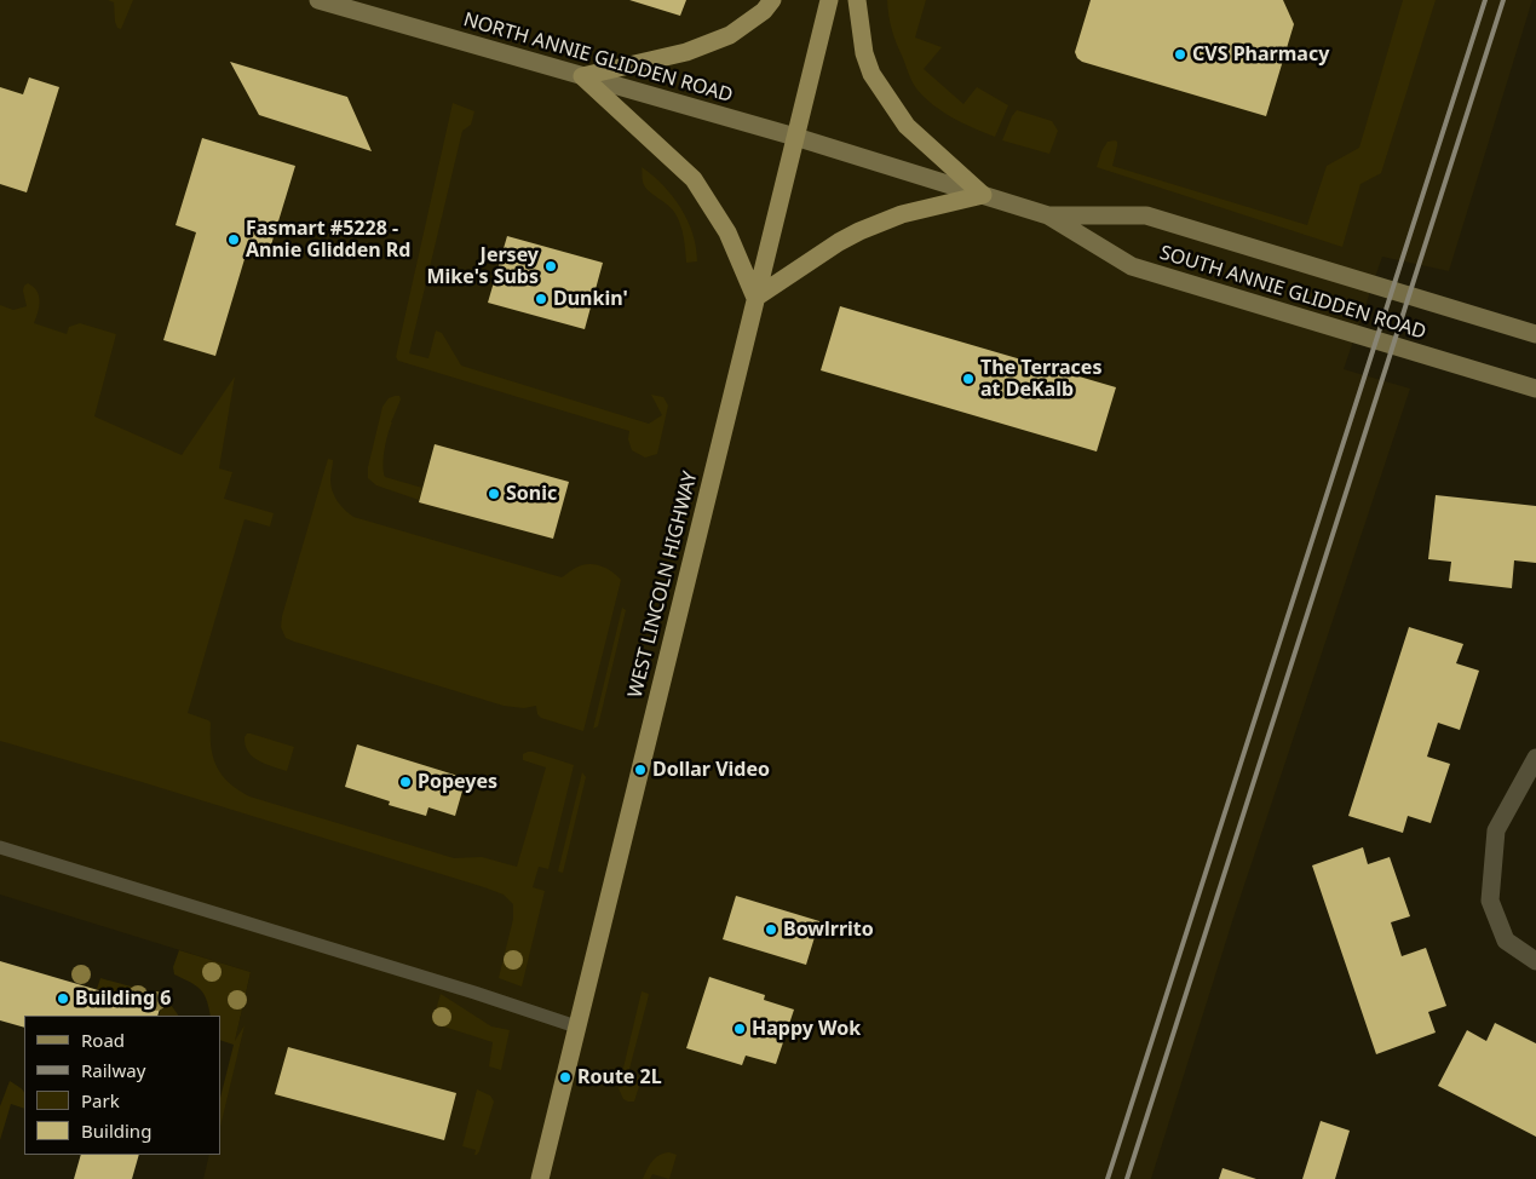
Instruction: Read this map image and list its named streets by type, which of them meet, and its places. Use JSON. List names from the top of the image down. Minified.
{"streets":{"main road":["NORTH ANNIE GLIDDEN ROAD","SOUTH ANNIE GLIDDEN ROAD","WEST LINCOLN HIGHWAY"]},"crossings":[["NORTH ANNIE GLIDDEN ROAD","SOUTH ANNIE GLIDDEN ROAD"],["NORTH ANNIE GLIDDEN ROAD","WEST LINCOLN HIGHWAY"],["SOUTH ANNIE GLIDDEN ROAD","WEST LINCOLN HIGHWAY"]],"places":["CVS Pharmacy","Fasmart #5228 - Annie Glidden Rd","Jersey Mike's Subs","Dunkin'","The Terraces at DeKalb","Sonic","Dollar Video","Popeyes","Bowlrrito","Building 6","Happy Wok","Route 2L"],"legend":["Road","Railway","Park","Building"]}
